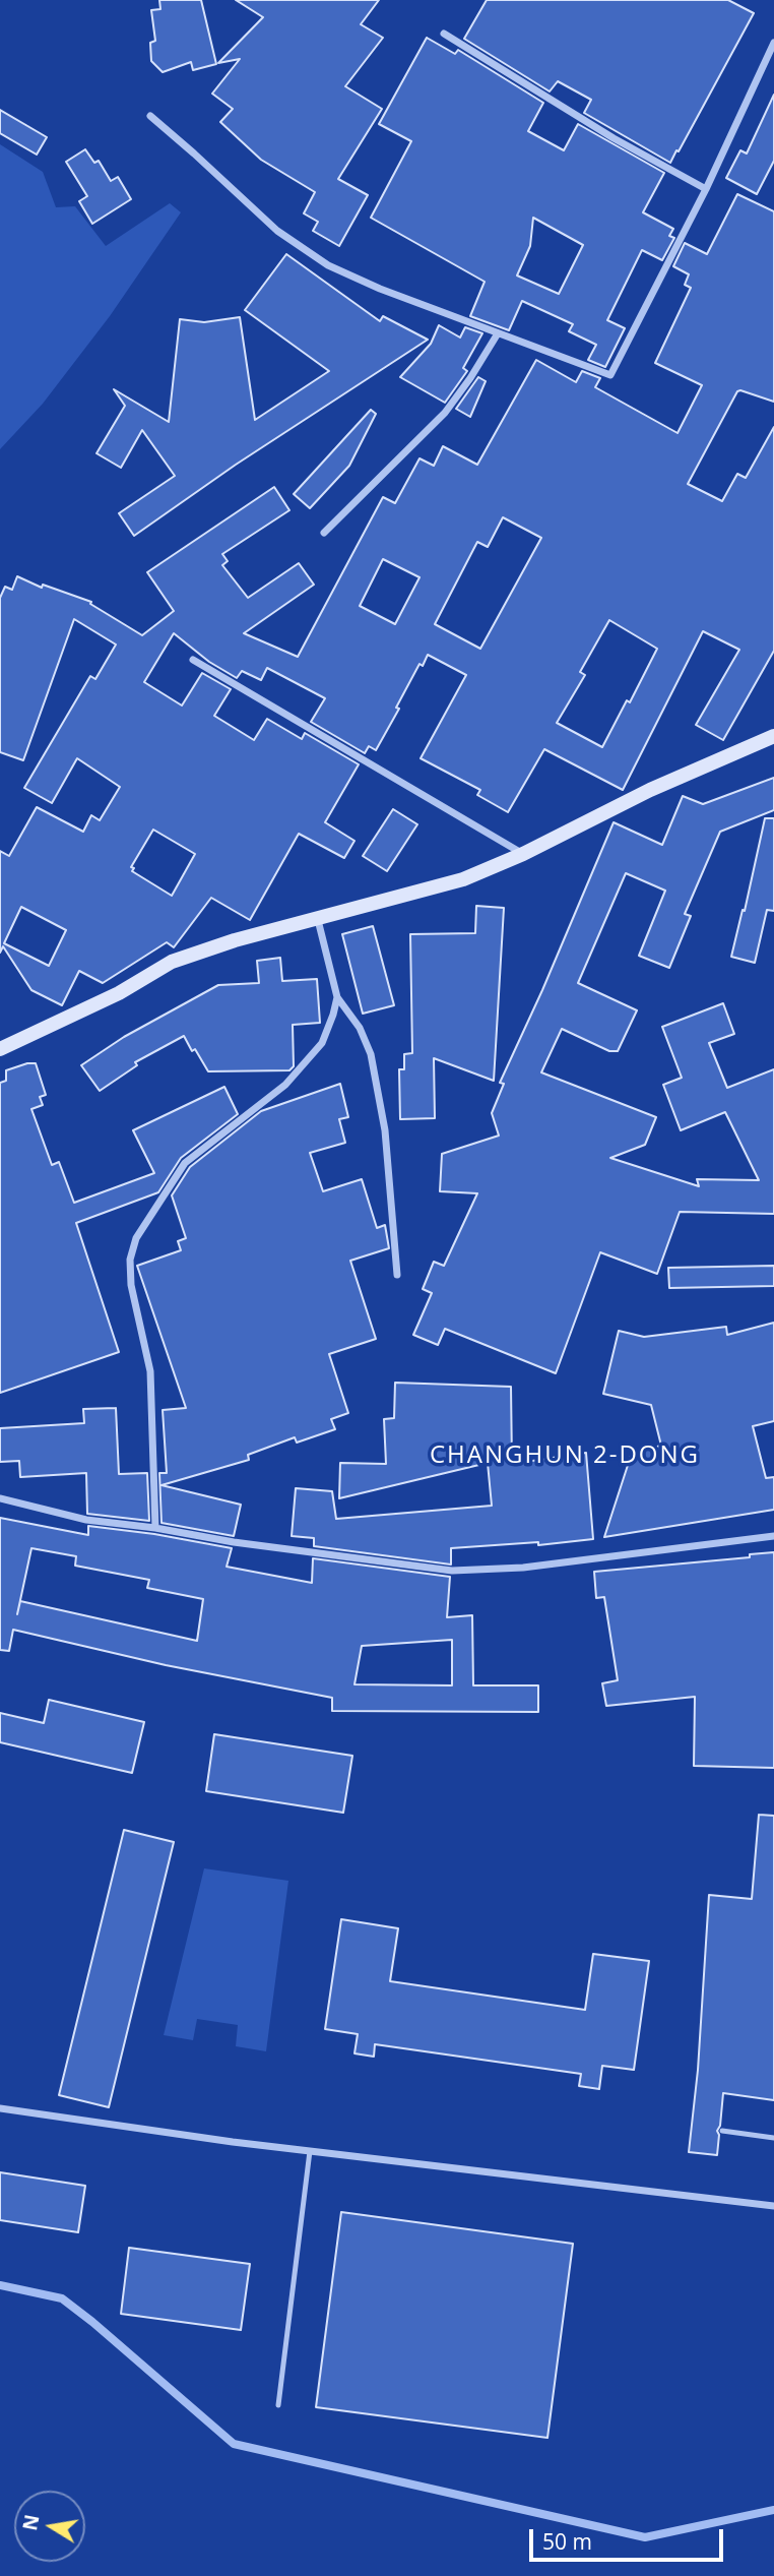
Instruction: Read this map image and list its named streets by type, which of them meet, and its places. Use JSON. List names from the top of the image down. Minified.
{"districts":["CHANGHUN 2-DONG"],"scale_bar":"50 m","north":"left"}
